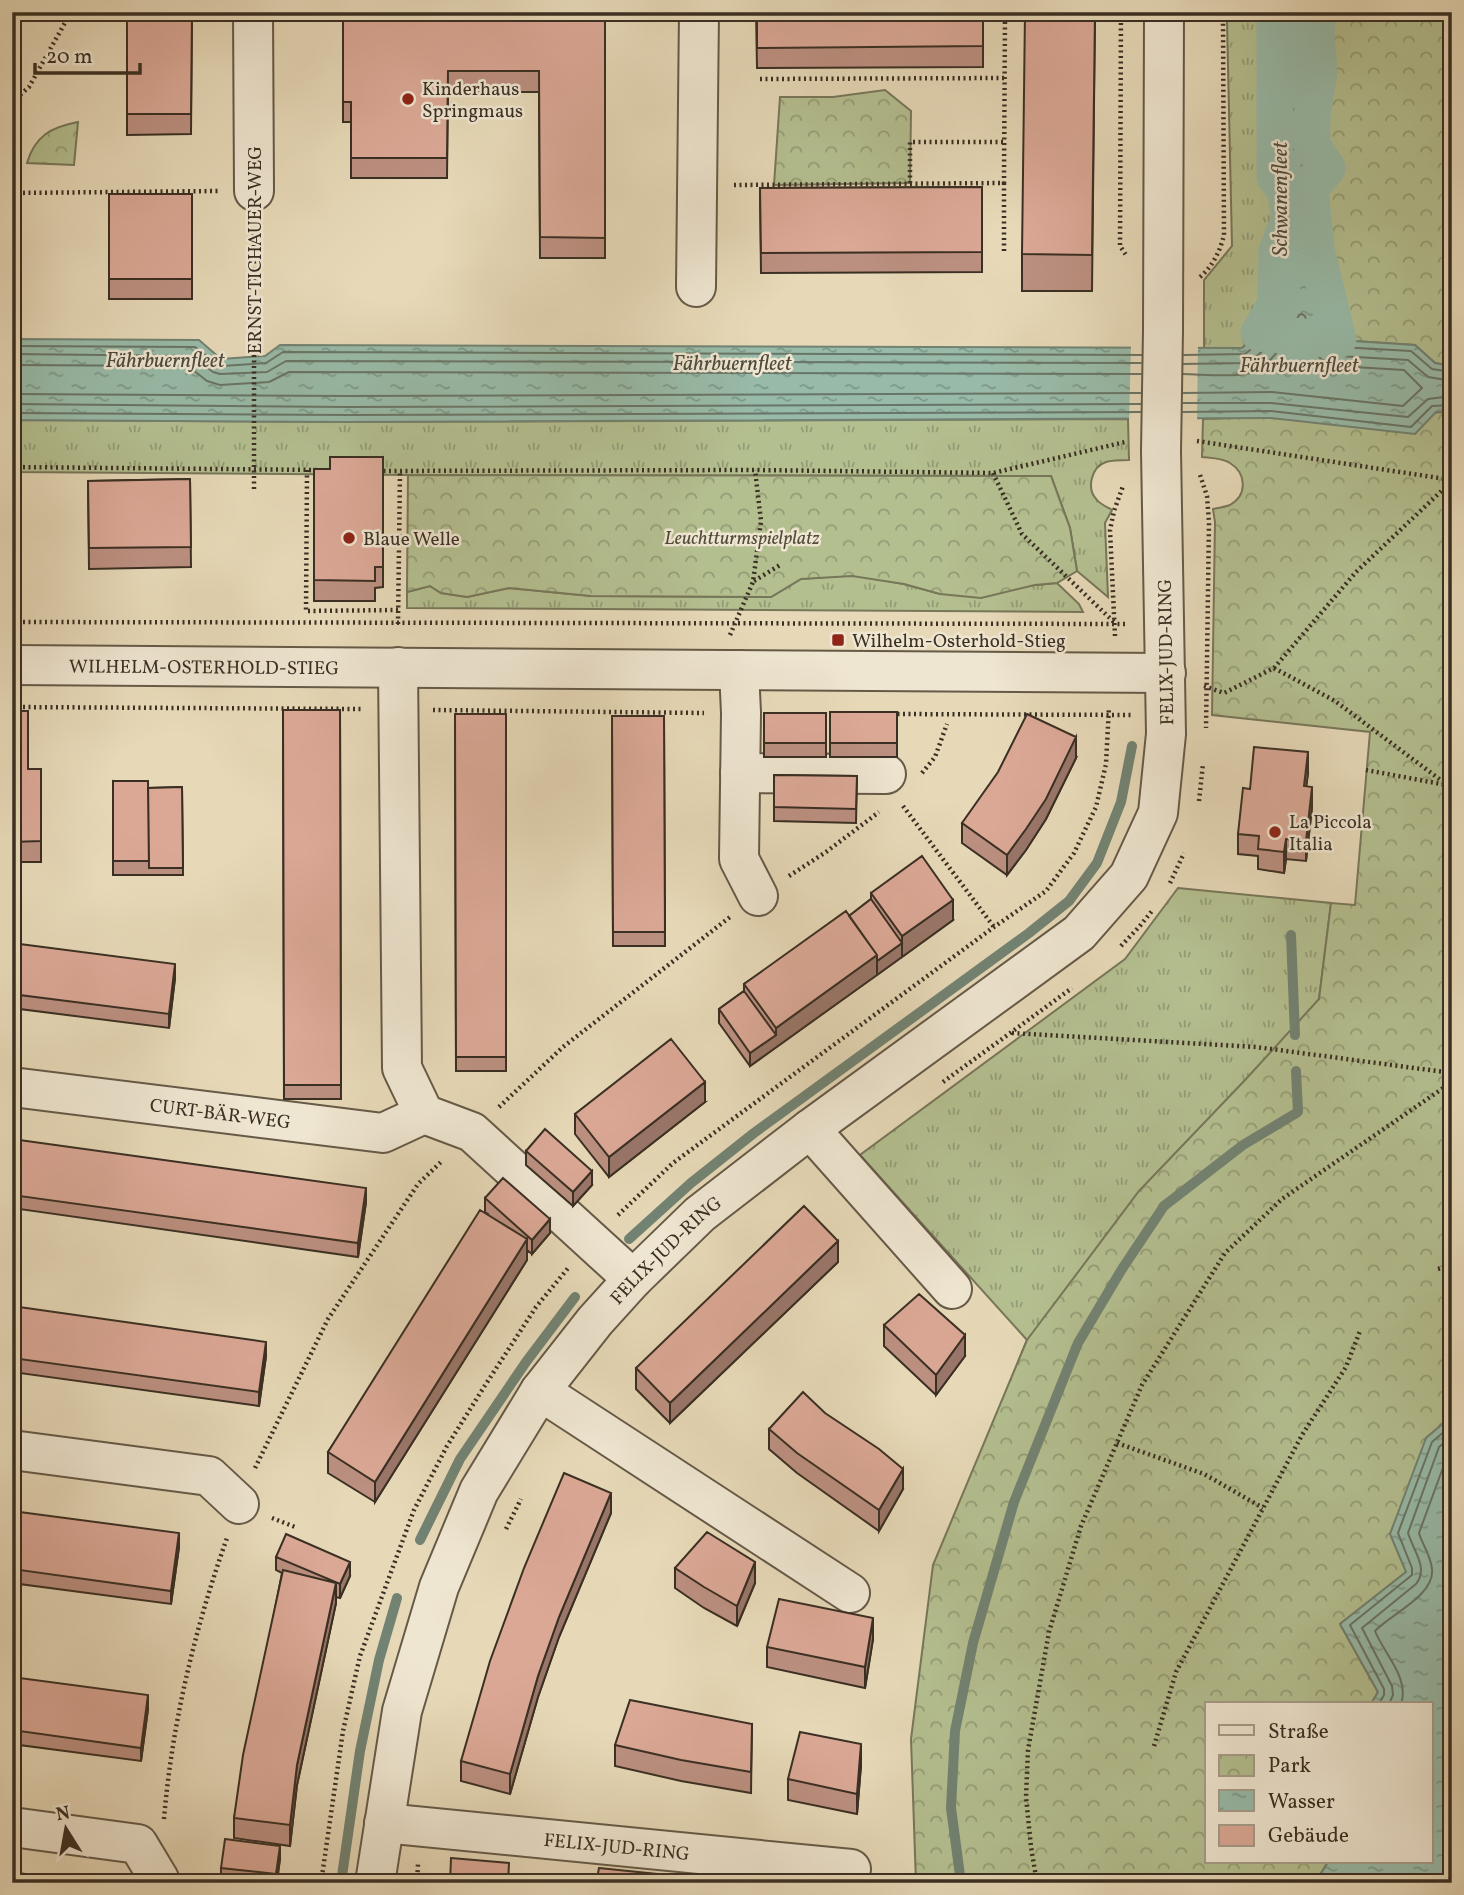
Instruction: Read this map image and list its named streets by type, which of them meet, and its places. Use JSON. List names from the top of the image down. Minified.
{"streets":{"street":["ERNST-TICHAUER-WEG","FELIX-JUD-RING","WILHELM-OSTERHOLD-STIEG","CURT-BÄR-WEG"]},"crossings":[["FELIX-JUD-RING","WILHELM-OSTERHOLD-STIEG"]],"water":["Schwanenfleet","Fährbuernfleet"],"parks":["Leuchtturmspielplatz"],"places":{"other":["Kinderhaus Springmaus","Blaue Welle","La Piccola Italia"],"transit":["Wilhelm-Osterhold-Stieg"]},"legend":["Straße","Park","Wasser","Gebäude"],"scale_bar":"20 m","north":"top"}
